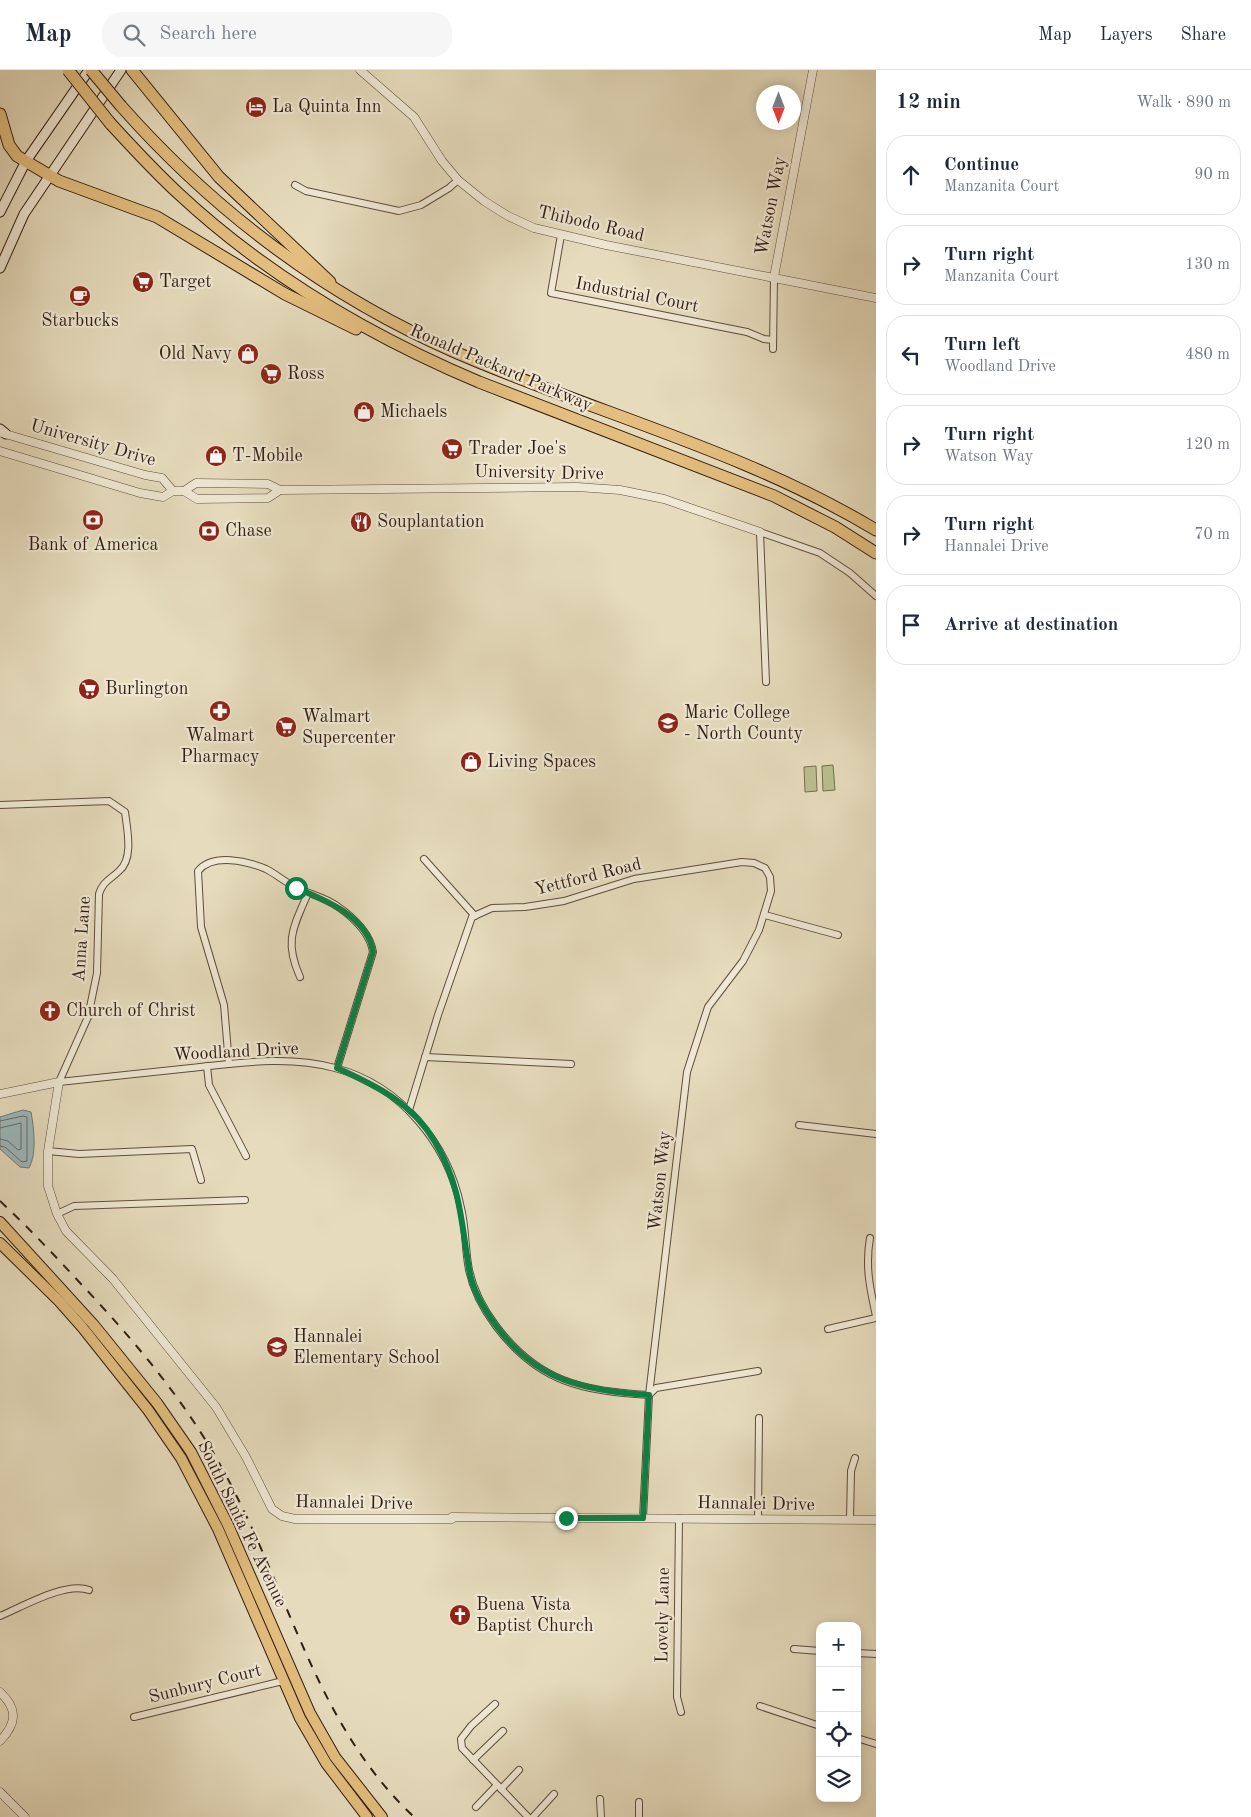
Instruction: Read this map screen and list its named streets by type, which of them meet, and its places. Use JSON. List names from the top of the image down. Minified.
{"streets":{"highway":["Ronald Packard Parkway"],"main road":["South Santa Fe Avenue"],"street":["Watson Way","Thibodo Road","Industrial Court","University Drive","Yettford Road","Anna Lane","Woodland Drive","Hannalei Drive","Lovely Lane","Sunbury Court"]},"crossings":[["Watson Way","Thibodo Road"],["Watson Way","Industrial Court"],["Watson Way","Yettford Road"],["Watson Way","Woodland Drive"],["Watson Way","Hannalei Drive"],["Thibodo Road","Industrial Court"],["Anna Lane","Woodland Drive"],["Anna Lane","Hannalei Drive"],["Woodland Drive","Hannalei Drive"],["Hannalei Drive","Lovely Lane"],["South Santa Fe Avenue","Sunbury Court"]],"places":{"hotel":["La Quinta Inn"],"supermarket":["Target","Ross","Trader Joe's","Burlington","Walmart Supercenter"],"cafe":["Starbucks"],"shop":["Old Navy","Michaels","T-Mobile","Living Spaces"],"bank":["Bank of America","Chase"],"restaurant":["Souplantation"],"pharmacy":["Walmart Pharmacy"],"school or university":["Maric College - North County","Hannalei Elementary School"],"church":["Church of Christ","Buena Vista Baptist Church"]},"north":"bottom","page":{"header":"Map","search":"Search here","nav":["Map","Layers","Share"],"heading":["12 min","Walk · 890 m"],"list":[["Continue","Manzanita Court","90 m"],["Turn right","Manzanita Court","130 m"],["Turn left","Woodland Drive","480 m"],["Turn right","Watson Way","120 m"],["Turn right","Hannalei Drive","70 m"],"Arrive at destination"],"map_buttons":["+","−"]}}
